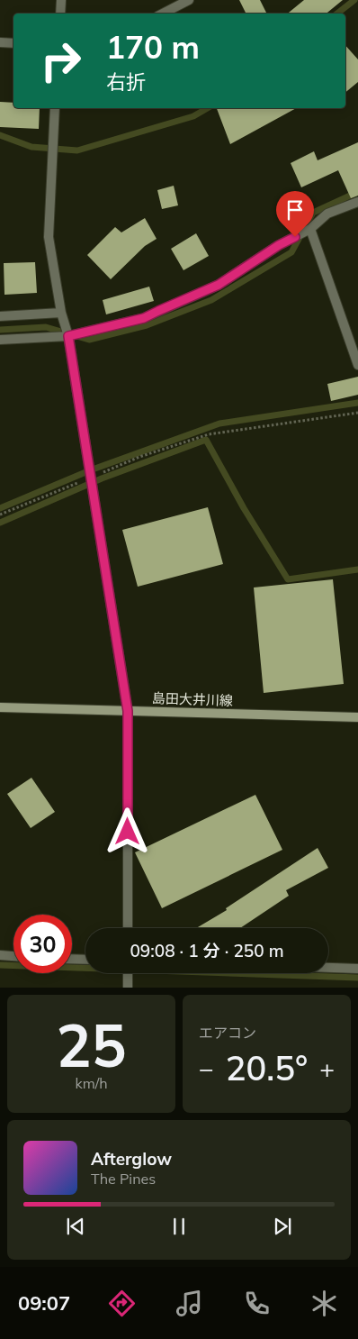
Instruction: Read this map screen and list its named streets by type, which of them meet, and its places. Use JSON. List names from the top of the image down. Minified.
{"streets":{"main road":["島田大井川線"]},"page":{"turn":["170 m","右折"],"limit":"30","trip":"09:08 · 1 分 · 250 m","tile":[["25","km/h"],"エアコン"],"heat":["−","20.5°","+"],"song":["Afterglow","The Pines"],"tabs":"09:07"}}
